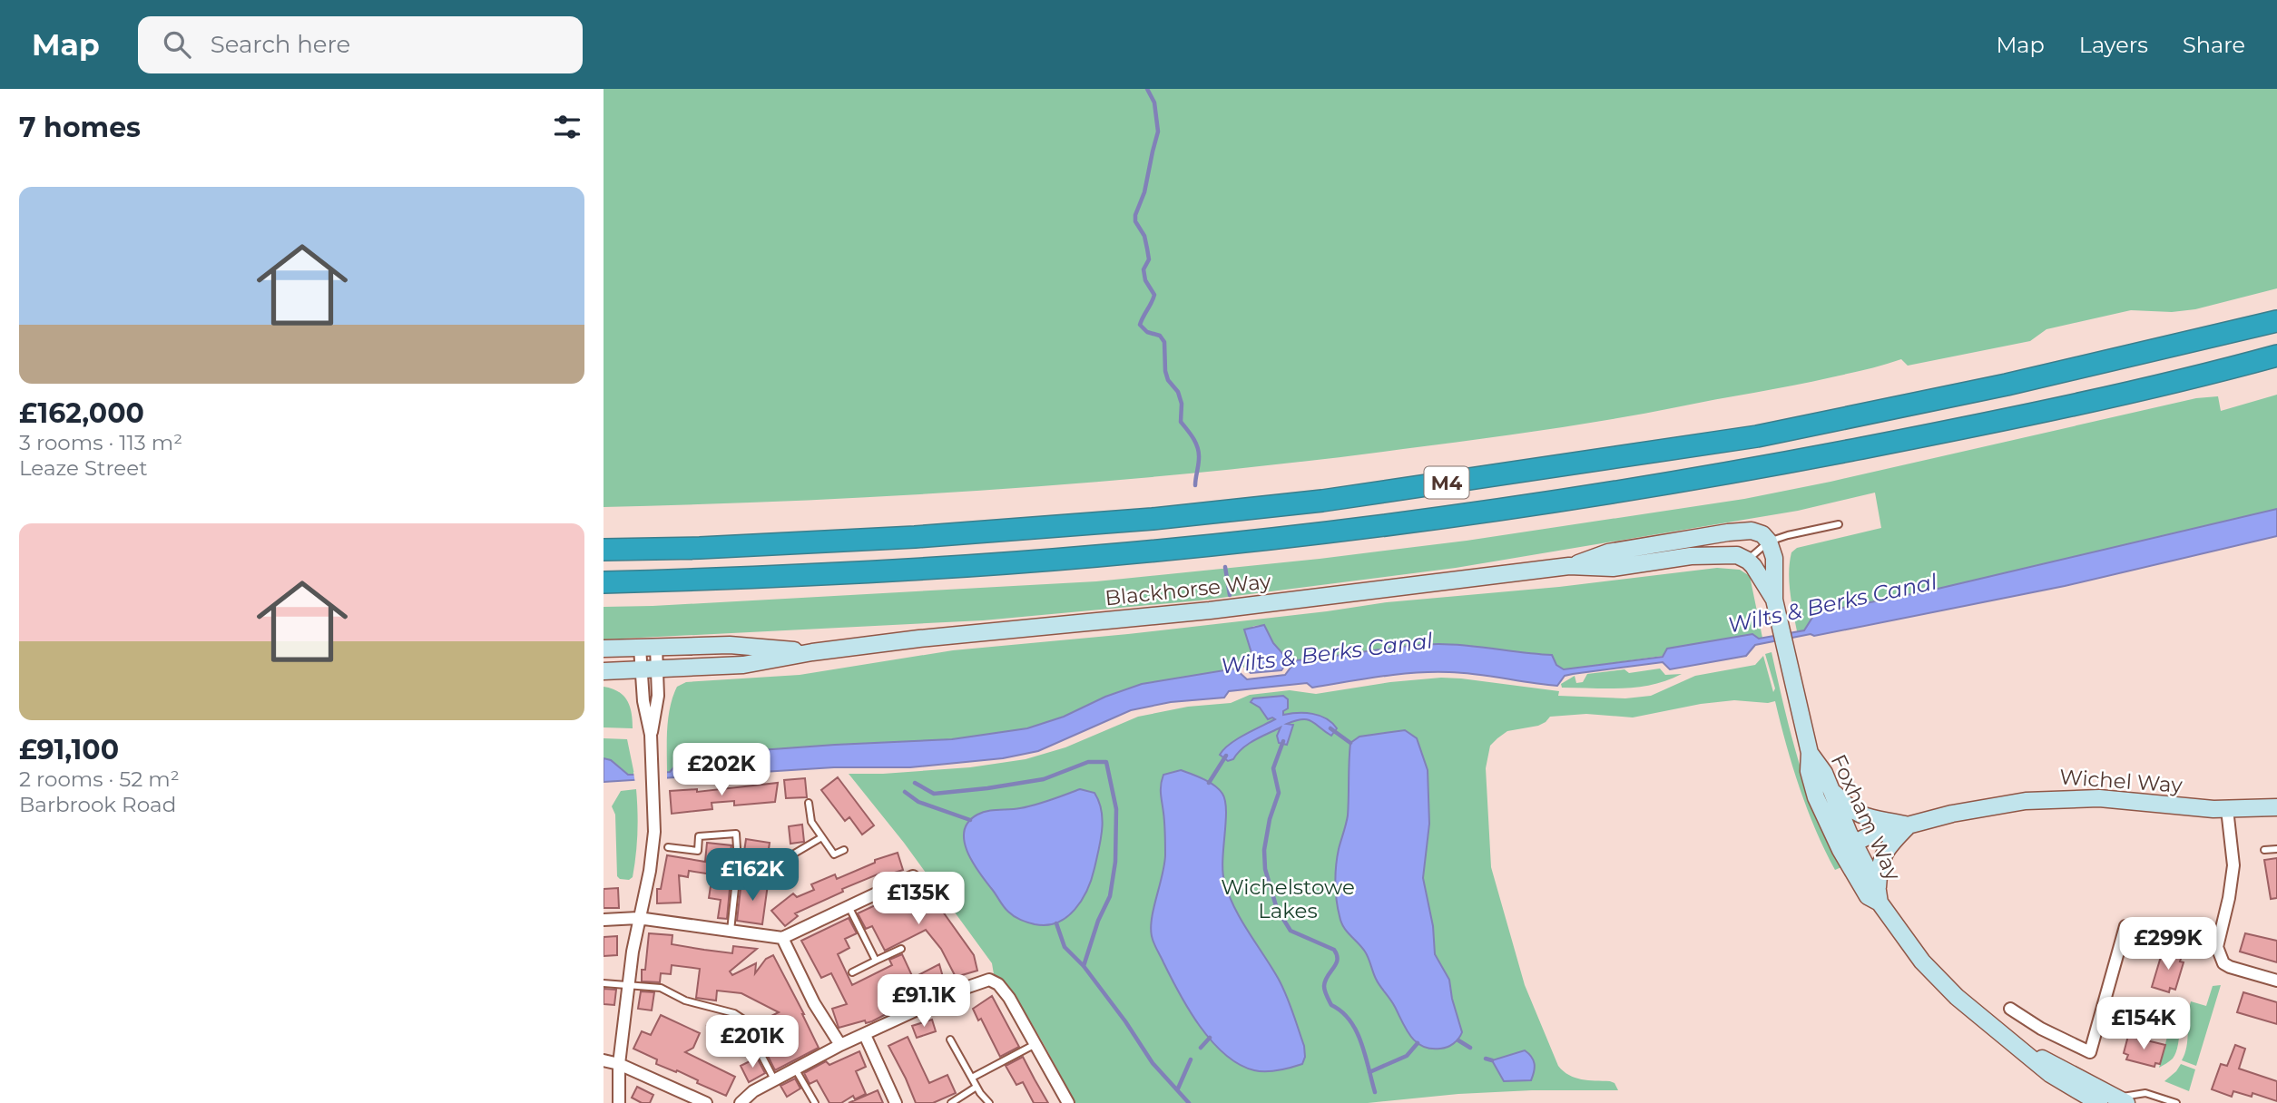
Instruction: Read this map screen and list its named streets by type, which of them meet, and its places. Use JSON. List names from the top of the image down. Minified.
{"streets":{"highway":["M4"],"main road":["Blackhorse Way","Wichel Way","Foxham Way"]},"crossings":[["Blackhorse Way","Foxham Way"],["Wichel Way","Foxham Way"]],"water":["Wilts & Berks Canal"],"parks":["Wichelstowe Lakes"],"page":{"header":"Map","search":"Search here","nav":["Map","Layers","Share"],"heading":"7 homes","list":[{"name":"£162,000","note":"3 rooms · 113 m² · Leaze Street"},{"name":"£91,100","note":"2 rooms · 52 m² · Barbrook Road"}],"price":["£202K","£162K","£135K","£299K","£91.1K","£154K","£201K"]}}
